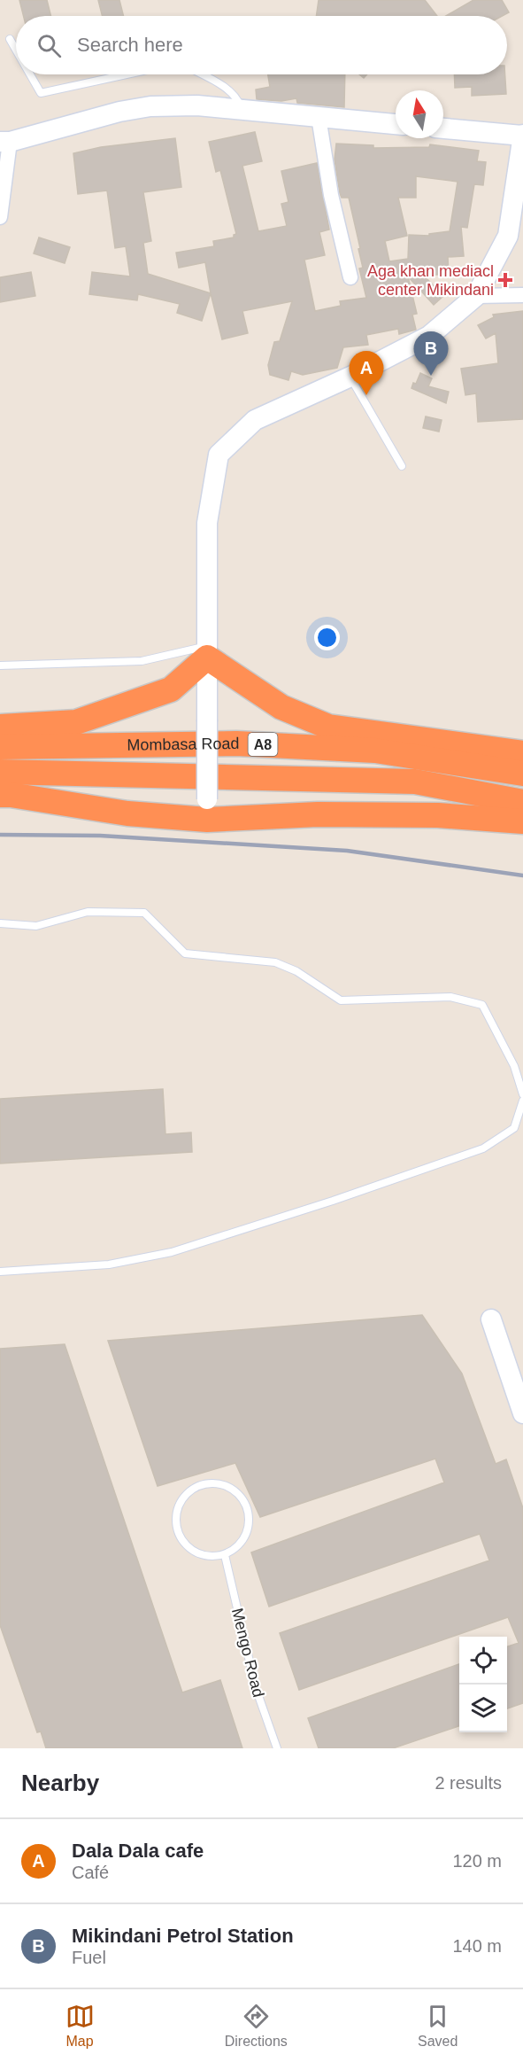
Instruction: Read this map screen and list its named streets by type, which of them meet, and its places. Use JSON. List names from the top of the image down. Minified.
{"streets":{"highway":["Mombasa Road","A8"],"lane":["Mengo Road"]},"places":{"health":["Aga khan mediacl center Mikindani"]},"north":"top","page":{"search":"Search here","pins":["B","A"],"heading":["Nearby","2 results"],"list":[{"mark":"A","name":"Dala Dala cafe","note":"Café","value":"120 m"},{"mark":"B","name":"Mikindani Petrol Station","note":"Fuel","value":"140 m"}],"nav":["Map","Directions","Saved"]}}
